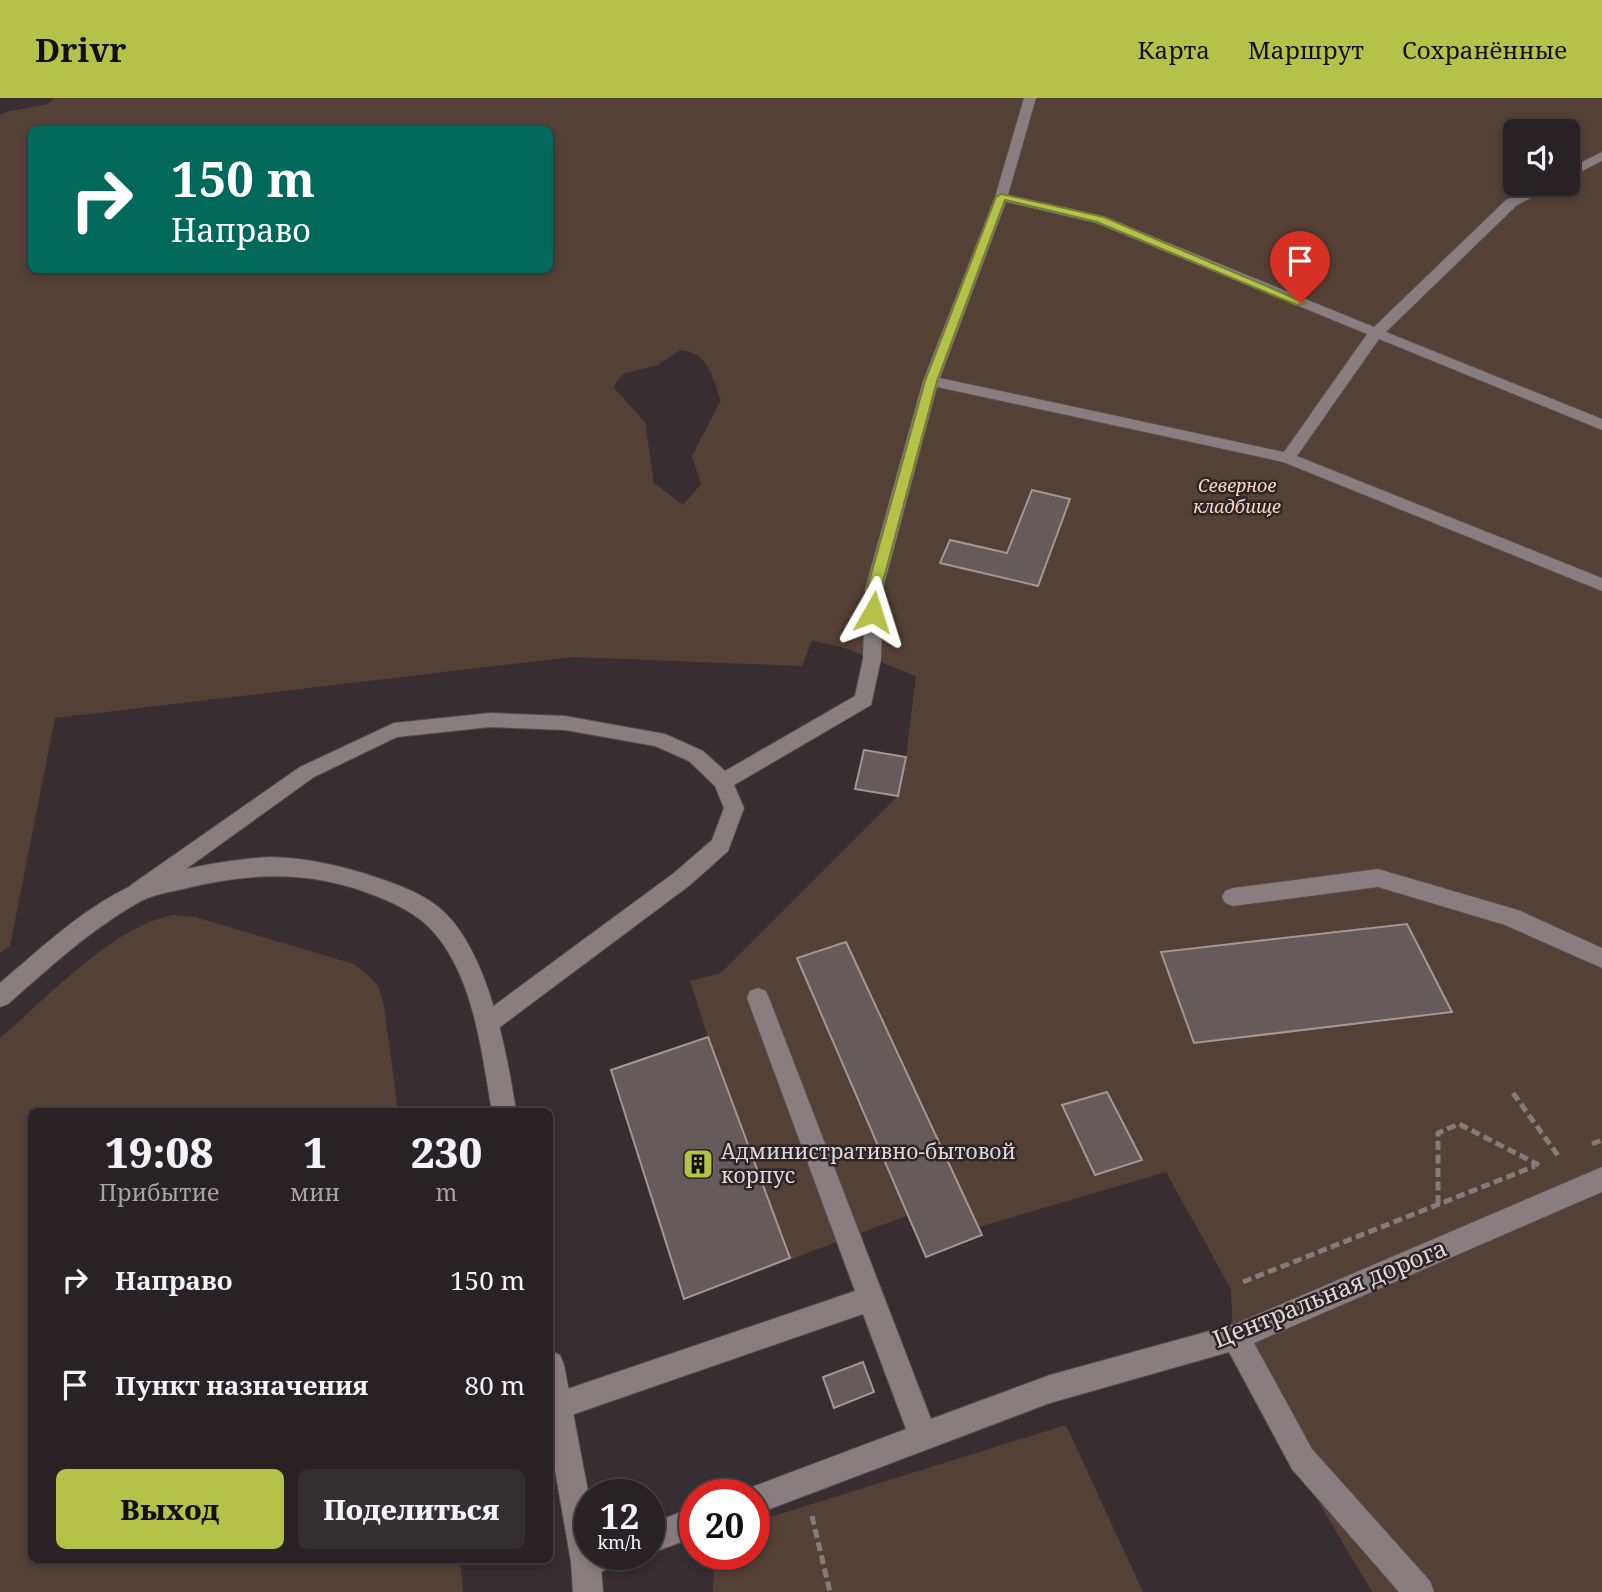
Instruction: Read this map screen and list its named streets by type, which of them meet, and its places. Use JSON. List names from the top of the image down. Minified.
{"streets":{"street":["Центральная дорога"]},"parks":["Северное кладбище"],"places":{"building":["Административно-бытовой корпус"]},"page":{"header":"Drivr","nav":["Карта","Маршрут","Сохранённые"],"turn":["150 m","Направо"],"eta":["19:08","Прибытие","1","мин","230","m"],"list":[{"name":"Направо","value":"150 m"},{"name":"Пункт назначения","value":"80 m"}],"buttons":["Выход","Поделиться"],"speed":"12 km/h","limit":"20"}}
